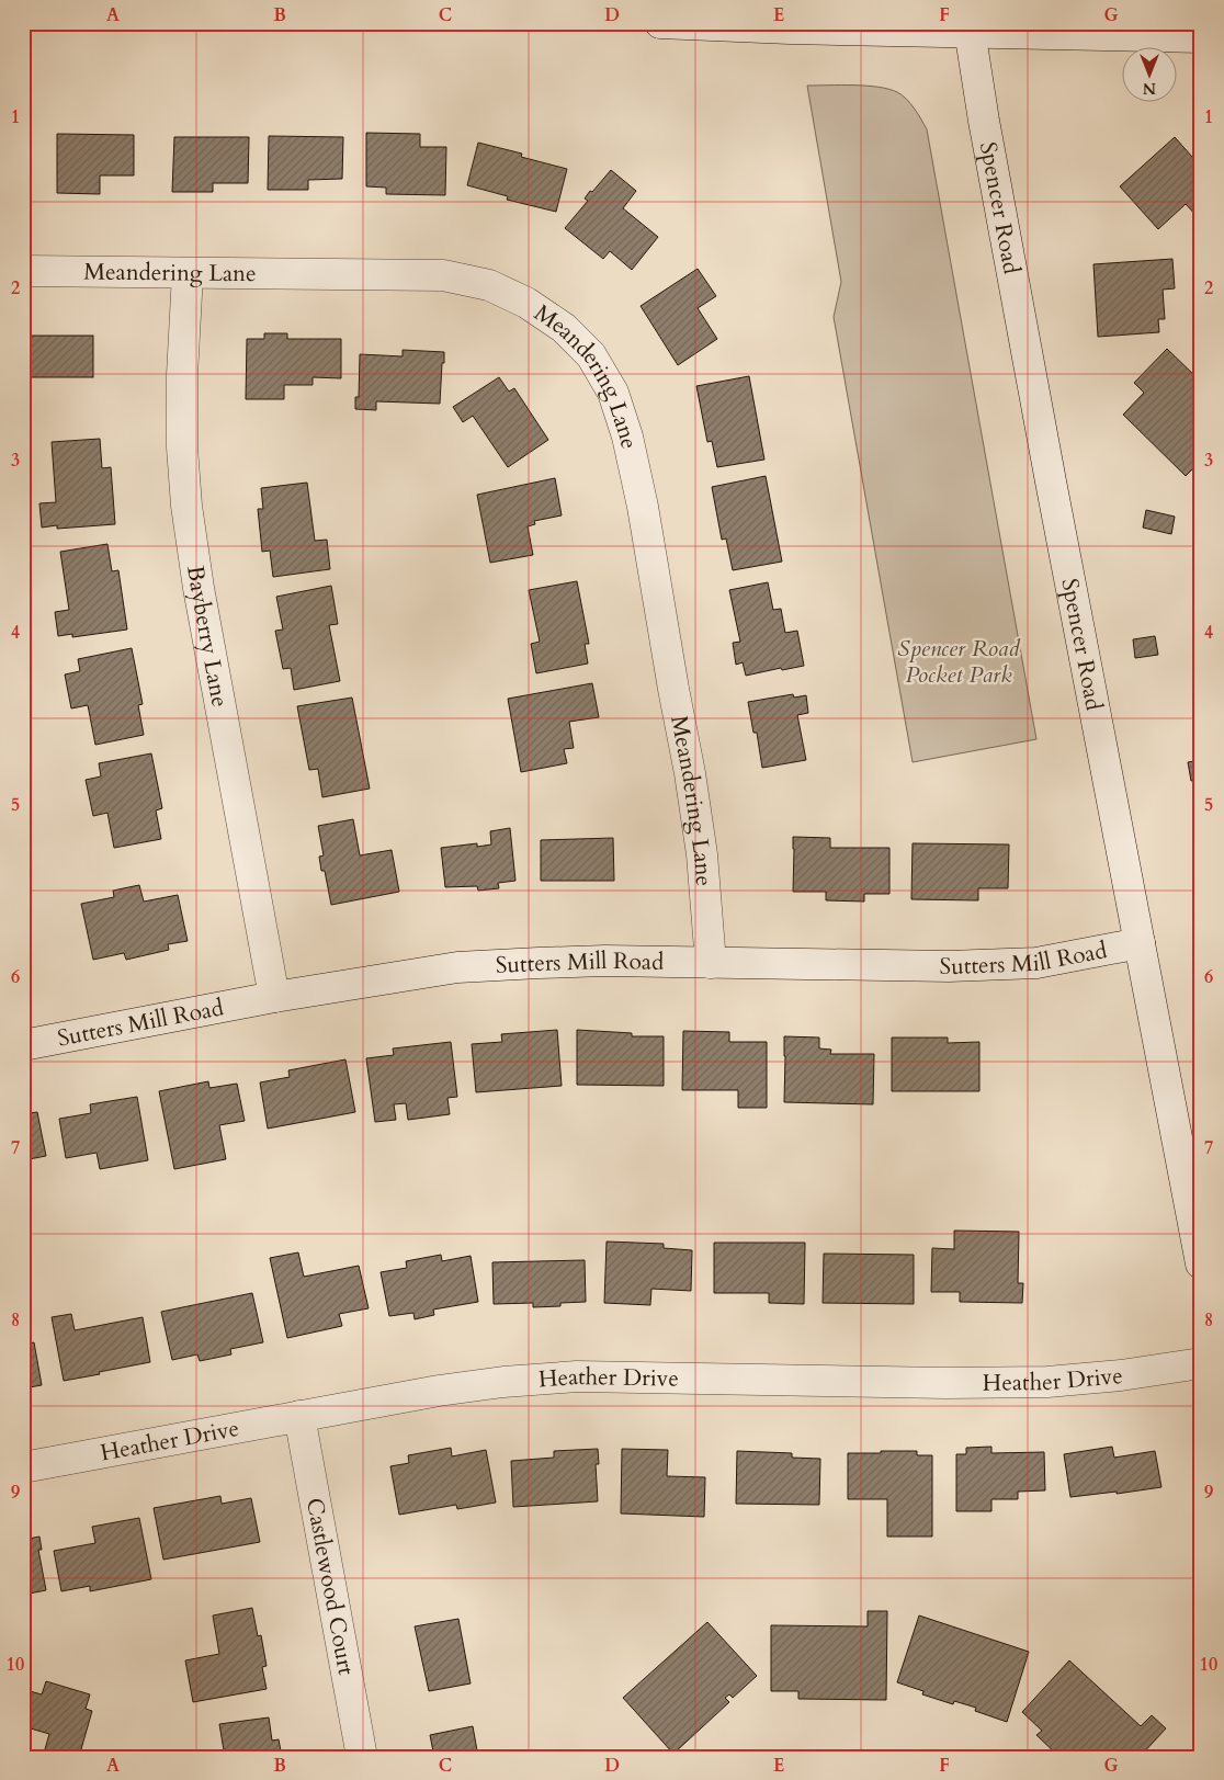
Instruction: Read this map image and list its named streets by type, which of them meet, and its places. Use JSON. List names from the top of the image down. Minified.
{"streets":{"street":["Spencer Road","Meandering Lane","Bayberry Lane","Sutters Mill Road","Heather Drive","Castlewood Court"]},"crossings":[["Spencer Road","Sutters Mill Road"],["Meandering Lane","Bayberry Lane"],["Meandering Lane","Sutters Mill Road"],["Bayberry Lane","Sutters Mill Road"],["Heather Drive","Castlewood Court"]],"parks":["Spencer Road Pocket Park"],"north":"bottom","grid":{"columns":["A","B","C","D","E","F","G"],"rows":["1","2","3","4","5","6","7","8","9","10"]}}
